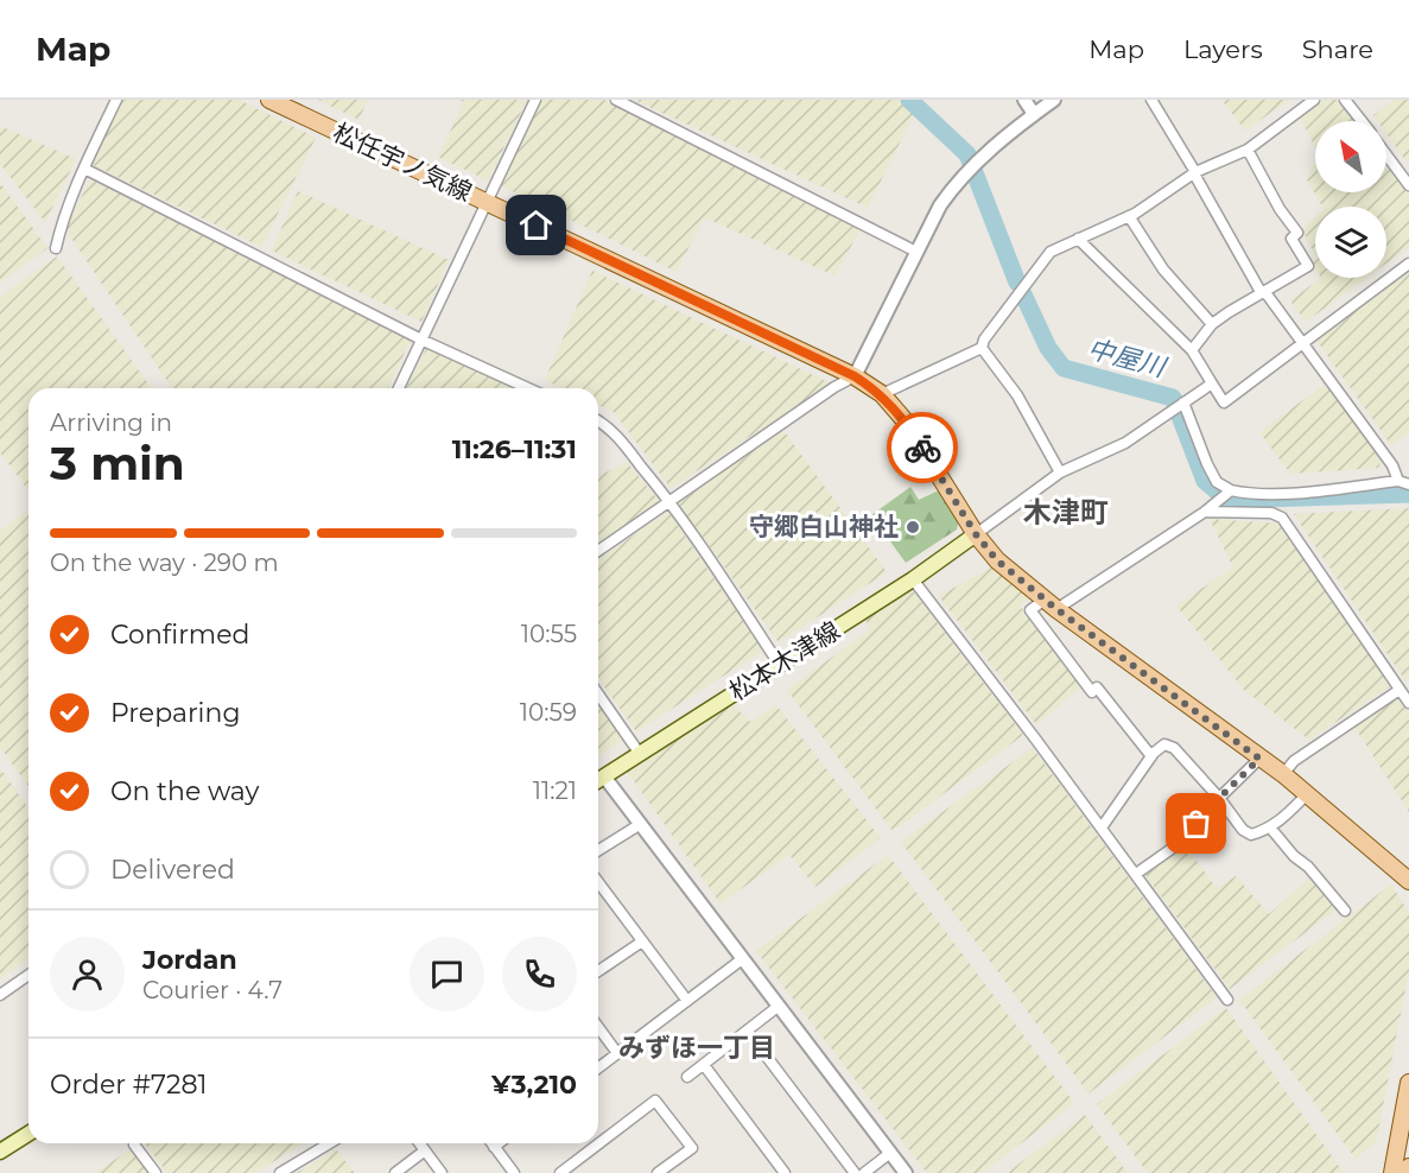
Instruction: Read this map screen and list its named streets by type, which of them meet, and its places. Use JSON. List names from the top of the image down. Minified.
{"streets":{"main road":["松任宇ノ気線","松本木津線"]},"crossings":[["松任宇ノ気線","松本木津線"]],"districts":["木津町","みずほ一丁目"],"water":["中屋川"],"places":["守郷白山神社"],"north":"top left","page":{"header":"Map","nav":["Map","Layers","Share"],"heading":["3 min","Arriving in","11:26–11:31"],"panel":["Jordan","Courier · 4.7","Order #7281","¥3,210"],"bar":"On the way · 290 m","list":[["Confirmed","10:55"],["Preparing","10:59"],["On the way","11:21"],"Delivered"]}}
